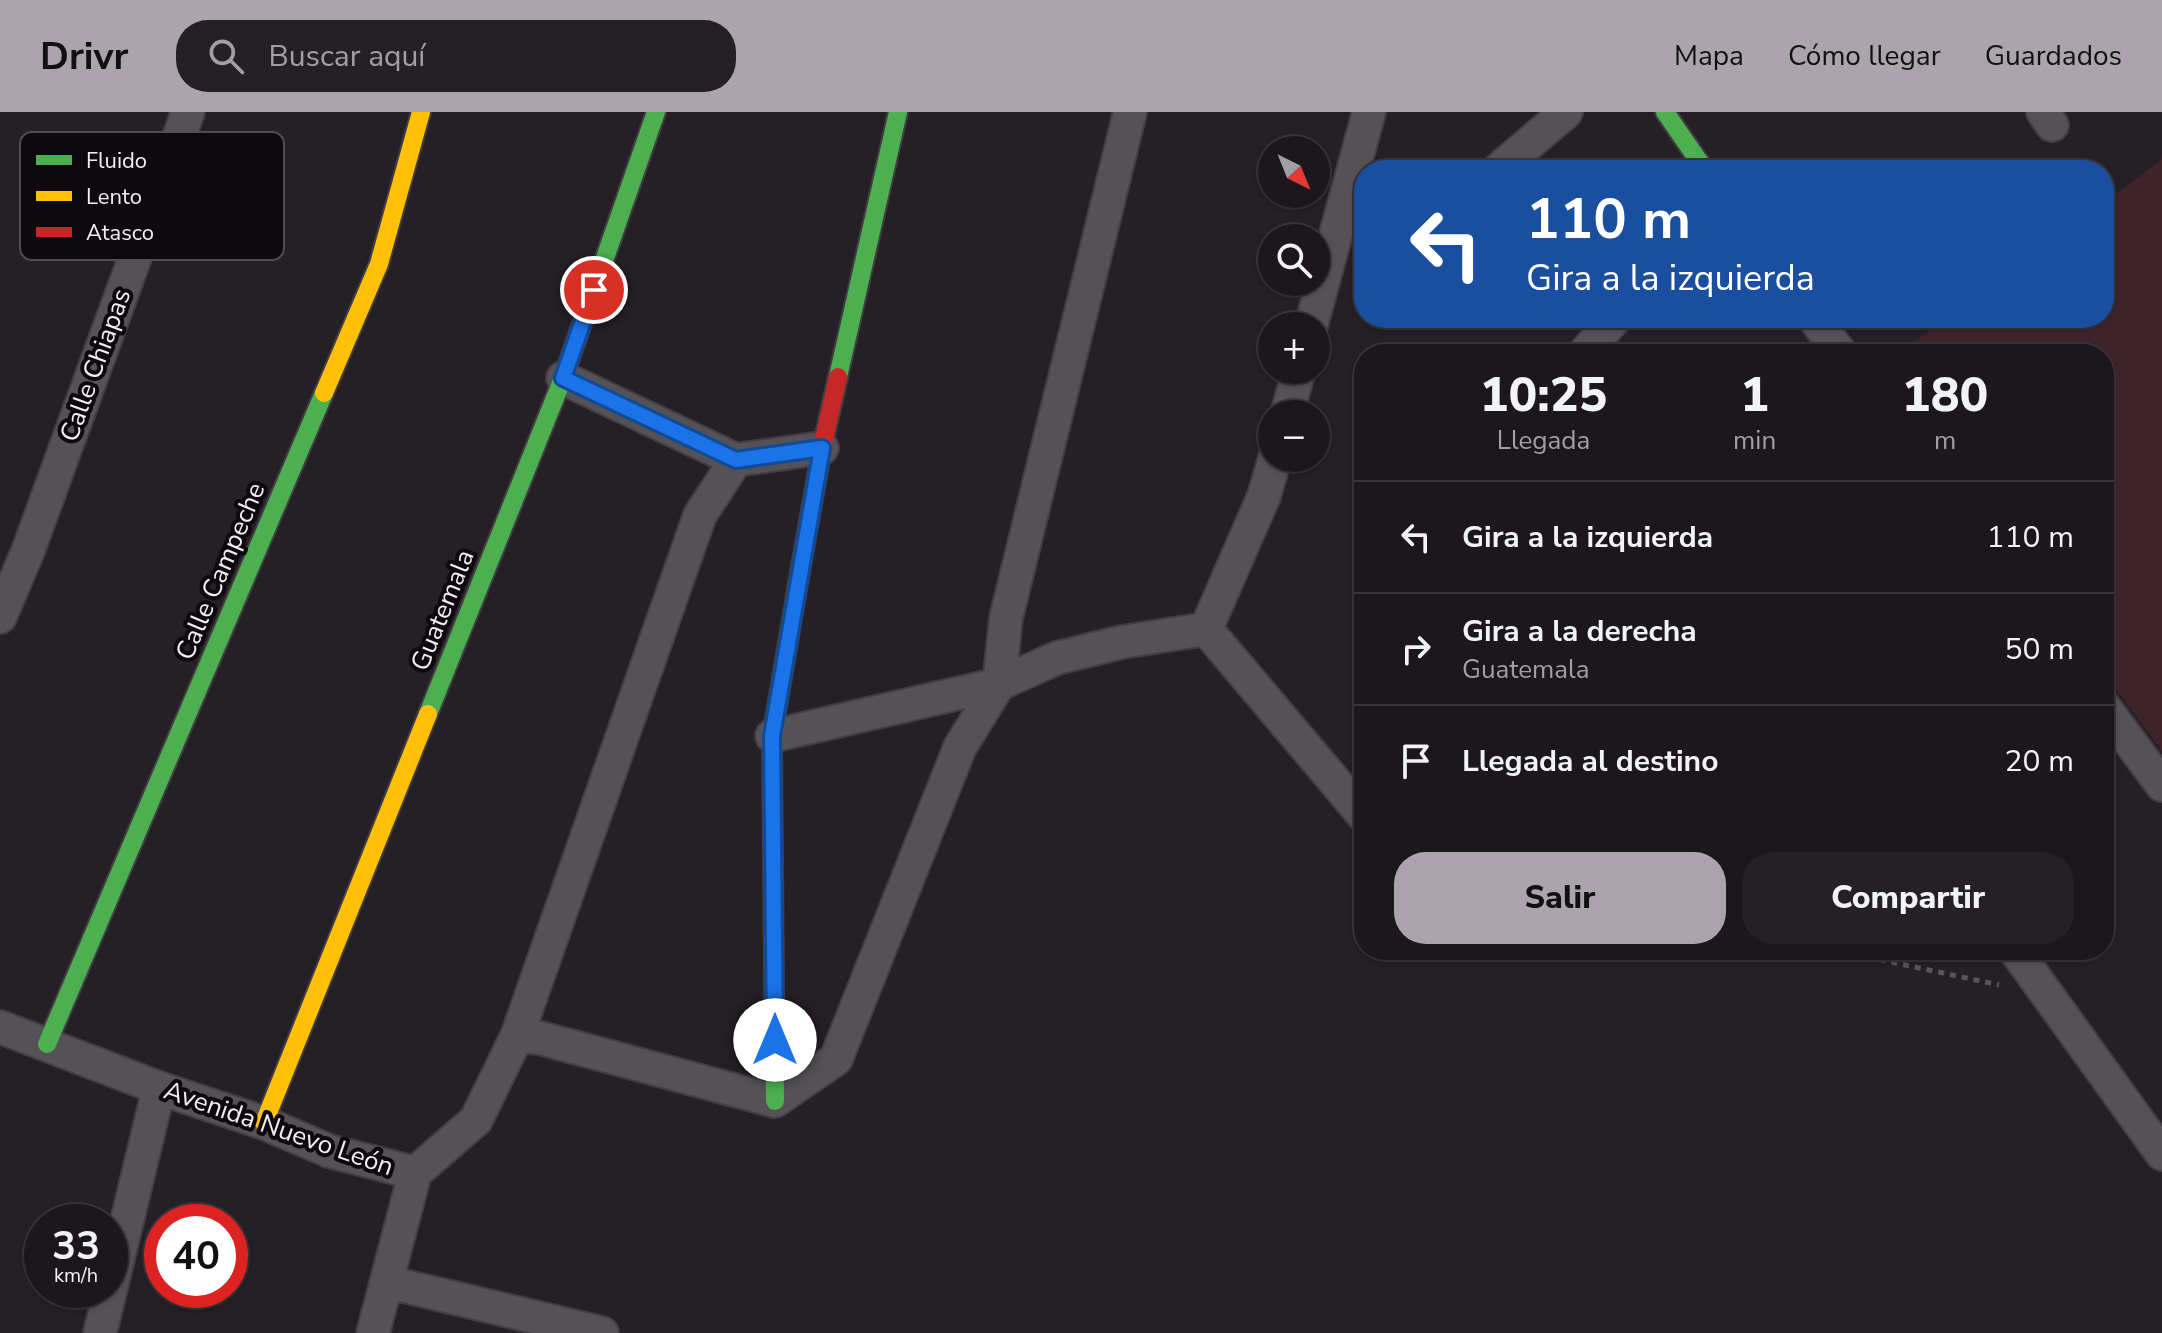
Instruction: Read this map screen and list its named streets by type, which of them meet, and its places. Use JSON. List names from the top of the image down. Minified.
{"streets":{"street":["Calle Chiapas","Calle Campeche","Guatemala","Avenida Nuevo León"]},"crossings":[["Calle Campeche","Avenida Nuevo León"],["Guatemala","Avenida Nuevo León"]],"legend":["Fluido","Lento","Atasco"],"north":"bottom right","page":{"header":"Drivr","search":"Buscar aquí","nav":["Mapa","Cómo llegar","Guardados"],"map_buttons":["+","−"],"turn":["110 m","Gira a la izquierda"],"eta":["10:25","Llegada","1","min","180","m"],"list":[{"name":"Gira a la izquierda","value":"110 m"},{"name":"Gira a la derecha","note":"Guatemala","value":"50 m"},{"name":"Llegada al destino","value":"20 m"}],"buttons":["Salir","Compartir"],"speed":"33 km/h","limit":"40"}}
